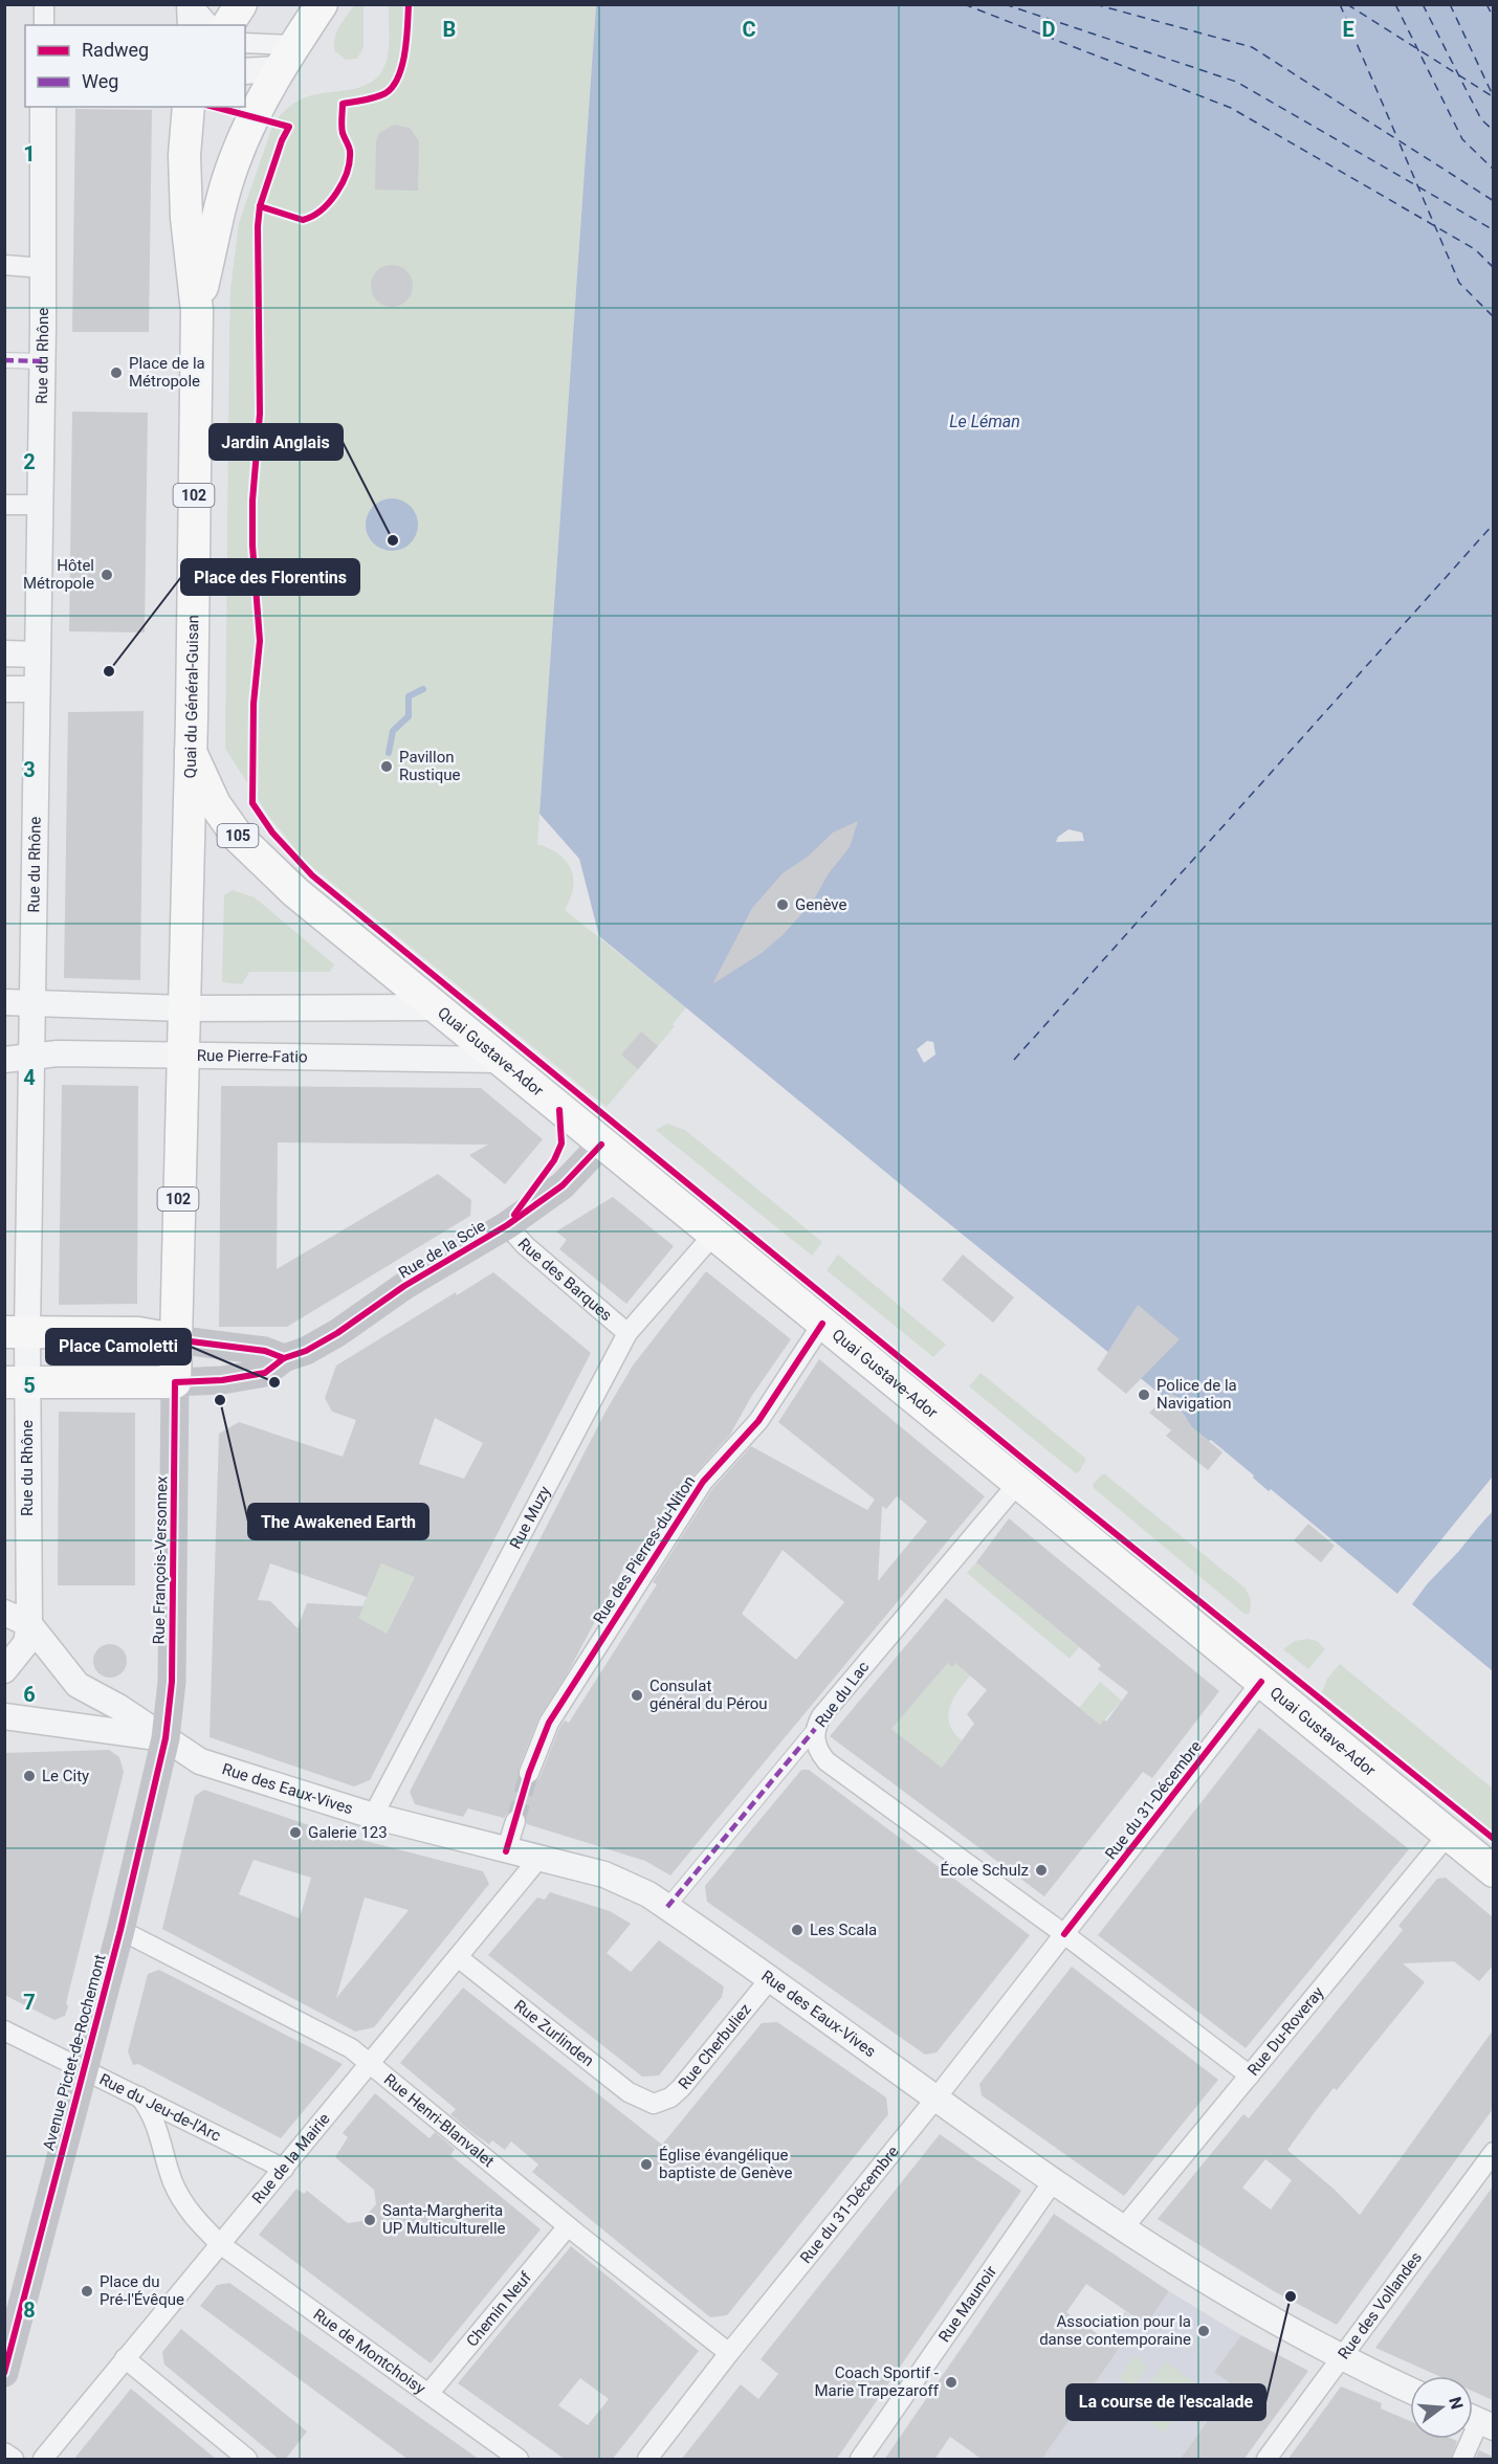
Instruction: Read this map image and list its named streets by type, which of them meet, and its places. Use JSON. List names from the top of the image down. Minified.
{"streets":{"main road":["102","Quai du Général-Guisan","105","Quai Gustave-Ador","Rue de la Scie","Rue François-Versonnex","Avenue Pictet-de-Rochemont"],"street":["Rue du Rhône","Rue Pierre-Fatio","Rue des Barques","Rue Muzy","Rue des Pierres-du-Niton","Rue du Lac","Rue des Eaux-Vives","Rue du 31-Décembre","Rue Du-Roveray","Rue Zurlinden","Rue Cherbuliez","Rue du Jeu-de-l'Arc","Rue Henri-Blanvalet","Rue de la Mairie","Rue Maunoir","Rue des Vollandes","Chemin Neuf","Rue de Montchoisy"]},"crossings":[["Rue du Rhône","Rue Pierre-Fatio"],["Rue du Rhône","Rue des Eaux-Vives"],["Quai du Général-Guisan","Quai Gustave-Ador"],["Quai du Général-Guisan","Rue François-Versonnex"],["Quai Gustave-Ador","Rue Pierre-Fatio"],["Quai Gustave-Ador","Rue de la Scie"],["Quai Gustave-Ador","Rue Muzy"],["Quai Gustave-Ador","Rue des Pierres-du-Niton"],["Quai Gustave-Ador","Rue du Lac"],["Quai Gustave-Ador","Rue du 31-Décembre"],["Quai Gustave-Ador","Rue Du-Roveray"],["Rue Pierre-Fatio","Rue François-Versonnex"],["Rue de la Scie","Rue des Barques"],["Rue de la Scie","Rue François-Versonnex"],["Rue des Barques","Rue Muzy"],["Rue Muzy","Rue des Eaux-Vives"],["Rue François-Versonnex","Rue des Eaux-Vives"],["Rue François-Versonnex","Avenue Pictet-de-Rochemont"],["Rue du Lac","Rue des Eaux-Vives"],["Rue des Eaux-Vives","Rue du 31-Décembre"],["Rue des Eaux-Vives","Rue Du-Roveray"],["Rue des Eaux-Vives","Rue Cherbuliez"],["Rue des Eaux-Vives","Avenue Pictet-de-Rochemont"],["Rue des Eaux-Vives","Rue de la Mairie"],["Rue des Eaux-Vives","Rue Maunoir"],["Rue des Eaux-Vives","Rue des Vollandes"],["Rue du 31-Décembre","Rue Henri-Blanvalet"],["Rue Zurlinden","Rue Cherbuliez"],["Rue Zurlinden","Rue de la Mairie"],["Avenue Pictet-de-Rochemont","Rue du Jeu-de-l'Arc"],["Avenue Pictet-de-Rochemont","Rue Henri-Blanvalet"],["Rue du Jeu-de-l'Arc","Rue de la Mairie"],["Rue Henri-Blanvalet","Rue de la Mairie"],["Rue Henri-Blanvalet","Chemin Neuf"],["Rue de la Mairie","Rue de Montchoisy"],["Chemin Neuf","Rue de Montchoisy"]],"water":["Le Léman"],"places":["Place de la Métropole","Jardin Anglais","Hôtel Métropole","Place des Florentins","Pavillon Rustique","Genève","Place Camoletti","Police de la Navigation","The Awakened Earth","Consulat général du Pérou","Le City","Galerie 123","École Schulz","Les Scala","Église évangélique baptiste de Genève","Santa-Margherita UP Multiculturelle","Place du Pré-l'Évêque","La course de l'escalade","Association pour la danse contemporaine","Coach Sportif - Marie Trapezaroff"],"legend":["Radweg","Weg"],"north":"right","grid":{"columns":["B","C","D","E"],"rows":["1","2","3","4","5","6","7","8"]}}
